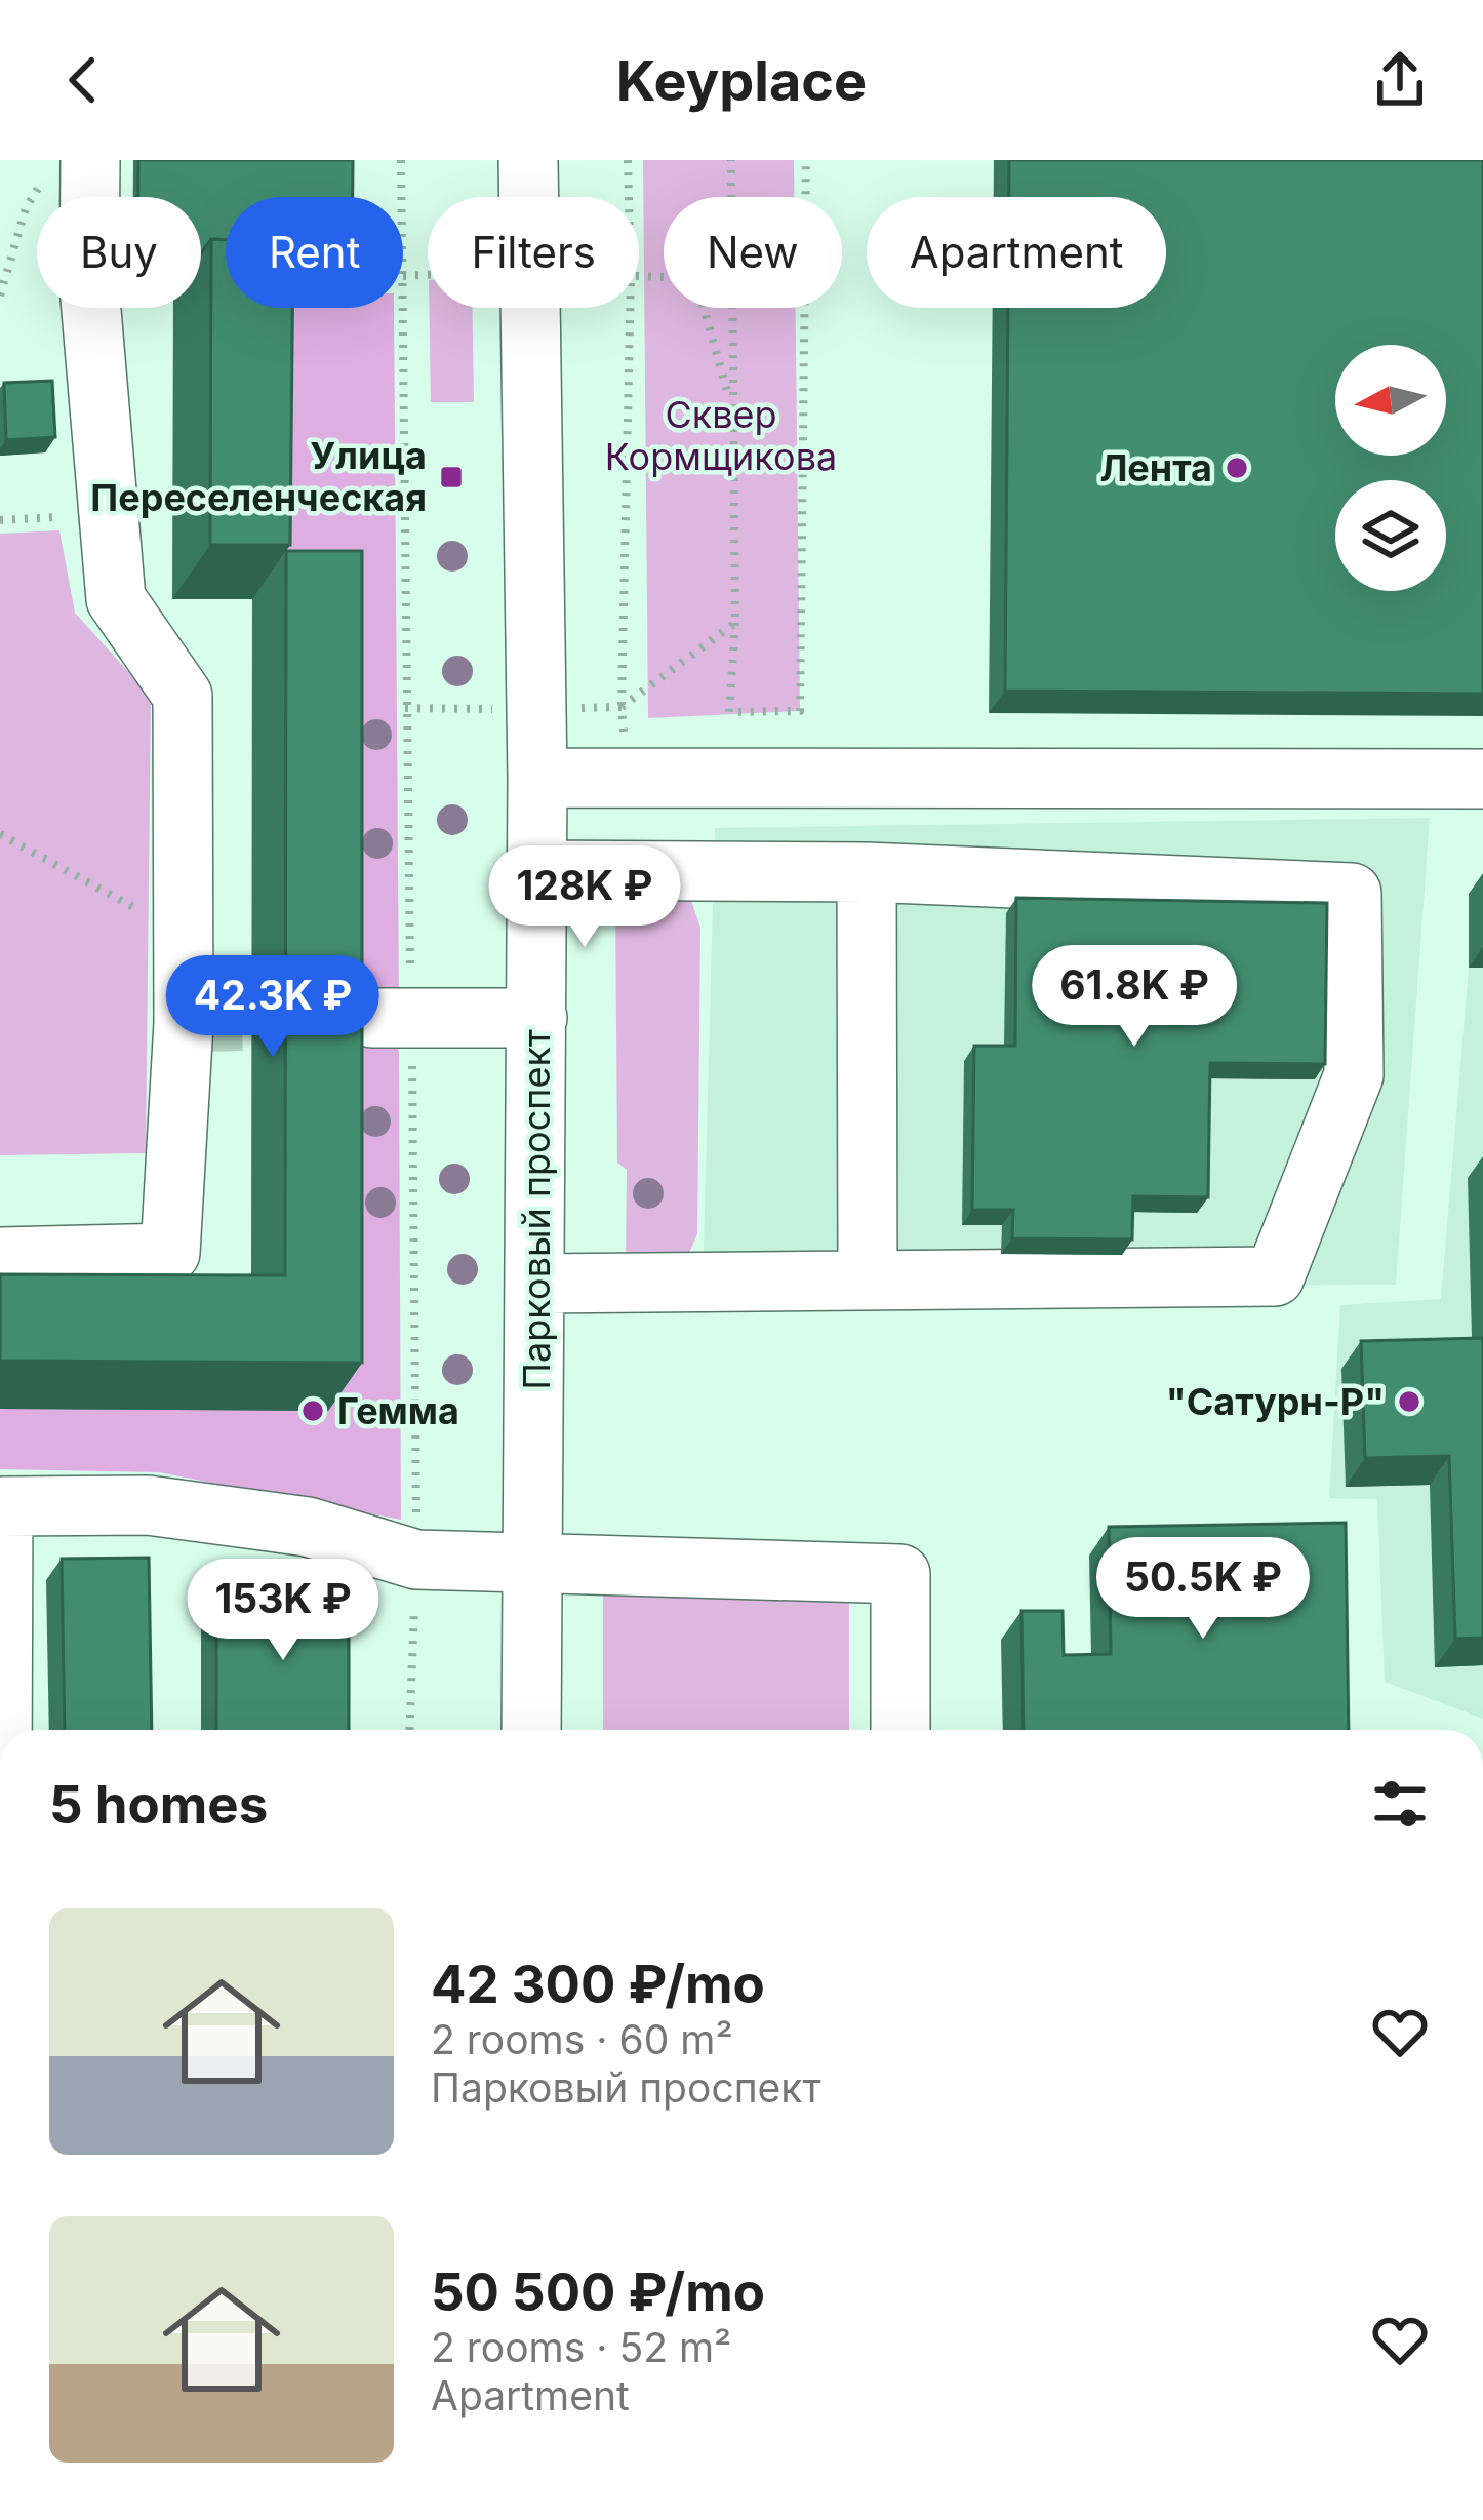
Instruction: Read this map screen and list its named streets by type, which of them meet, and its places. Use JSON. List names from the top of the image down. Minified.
{"streets":{"street":["Парковый проспект"]},"parks":["Сквер Кормщикова"],"places":{"other":["Лента","\"Сатурн-Р\"","Гемма"],"transit":["Улица Переселенческая"]},"north":"left","page":{"header":"Keyplace","chip":["Buy","Rent","Filters","New","Apartment"],"price":["128K ₽","61.8K ₽","42.3K ₽","50.5K ₽","153K ₽"],"heading":"5 homes","list":[{"name":"42 300 ₽/mo","note":"2 rooms · 60 m² · Парковый проспект"},{"name":"50 500 ₽/mo","note":"2 rooms · 52 m² · Apartment"}]}}
